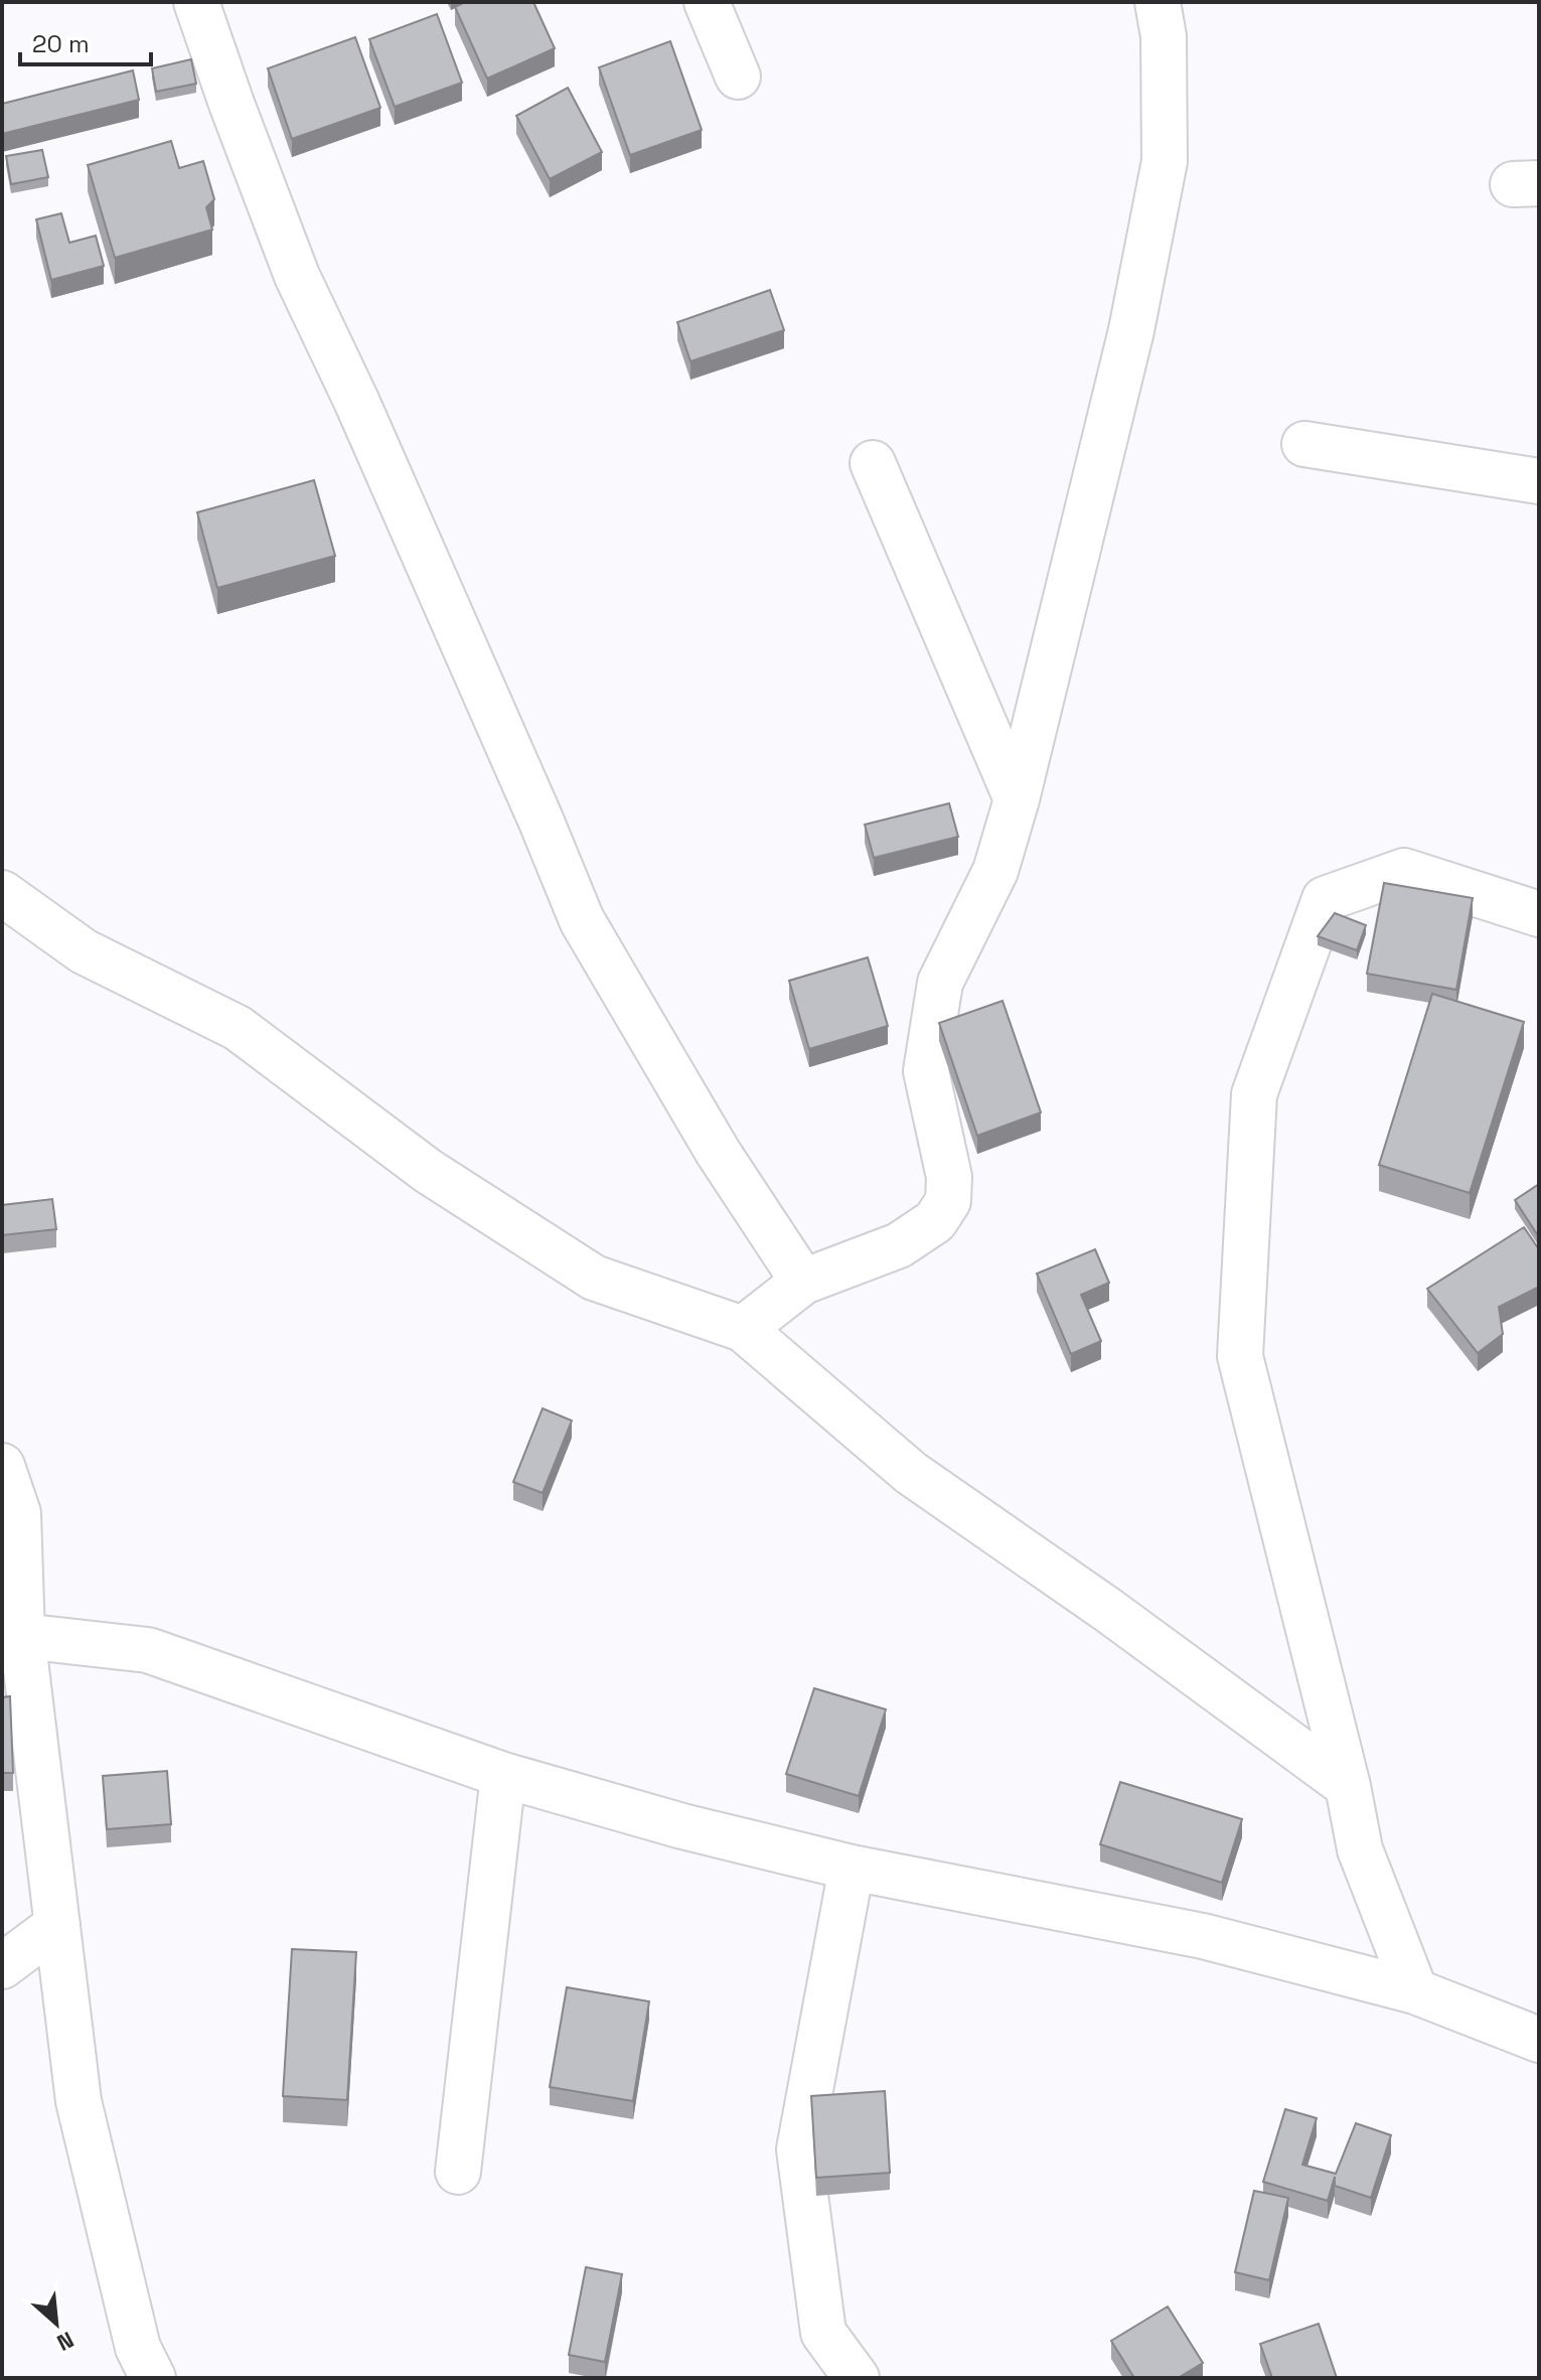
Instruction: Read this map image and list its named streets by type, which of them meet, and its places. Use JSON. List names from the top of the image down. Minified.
{"scale_bar":"20 m","north":"bottom right"}
